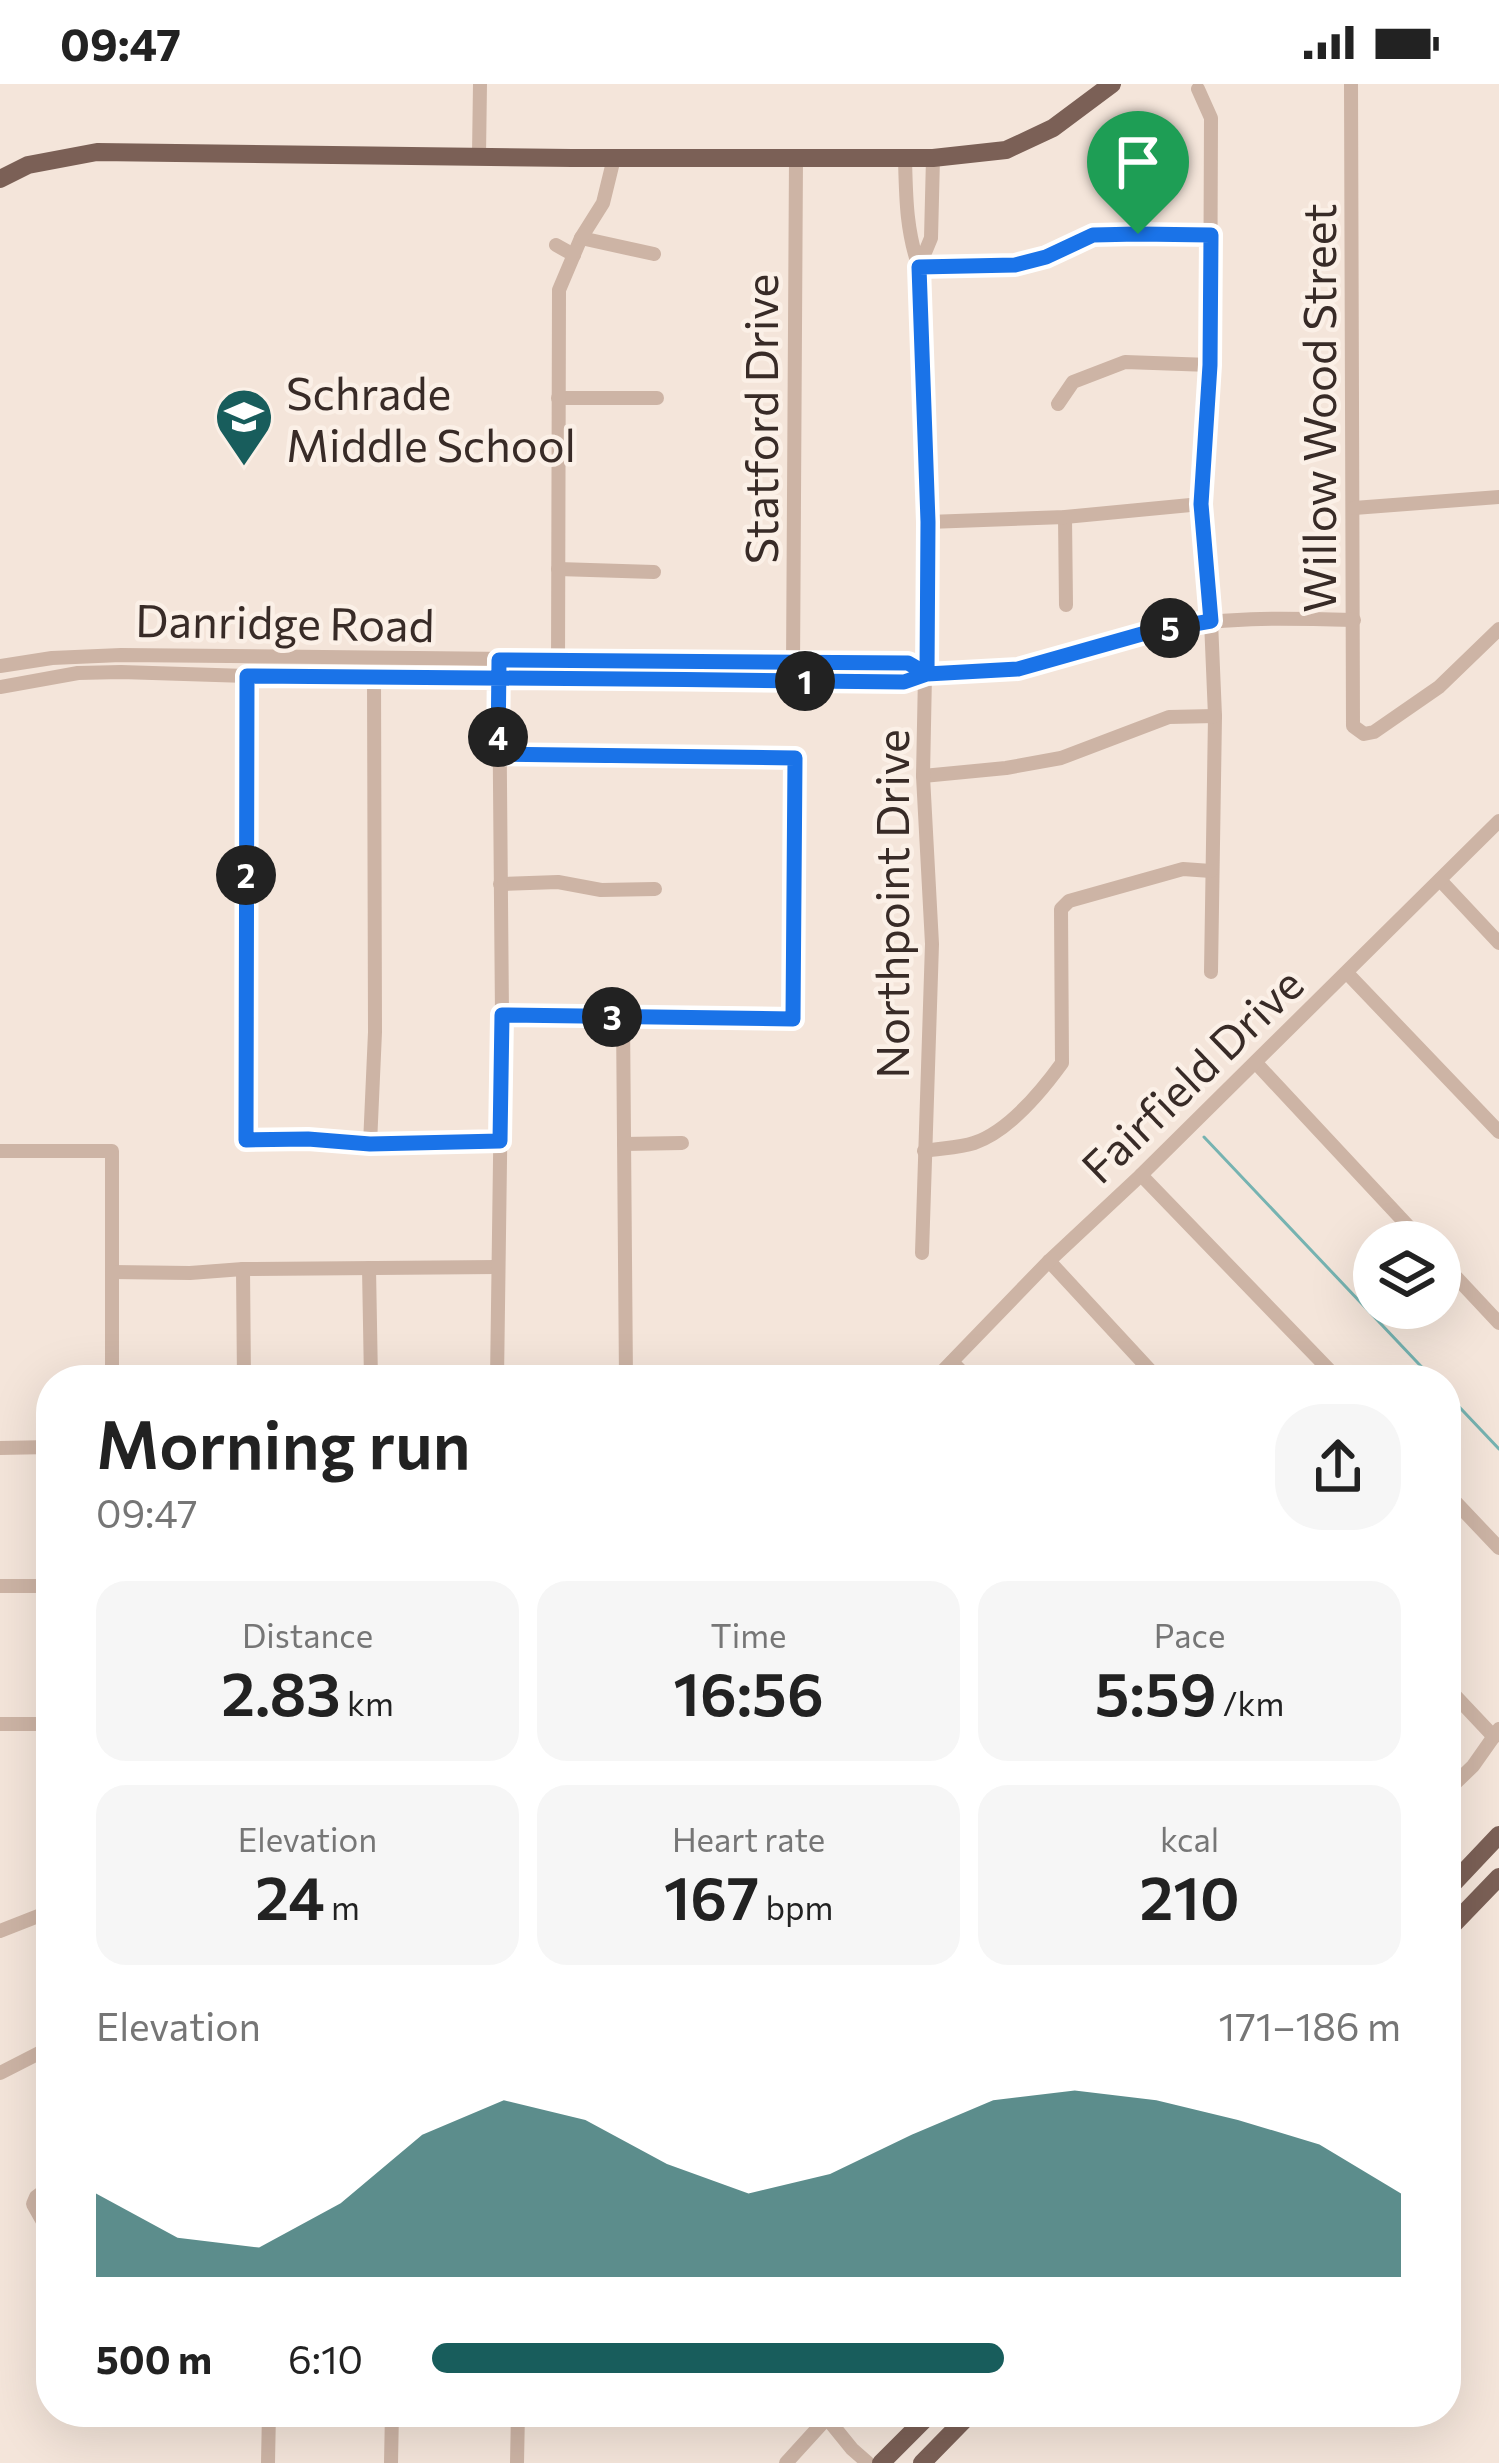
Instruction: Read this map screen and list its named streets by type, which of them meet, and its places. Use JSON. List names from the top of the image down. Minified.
{"streets":{"street":["Willow Wood Street","Statford Drive","Danridge Road","Northpoint Drive","Fairfield Drive"]},"crossings":[["Willow Wood Street","Danridge Road"],["Statford Drive","Danridge Road"],["Danridge Road","Northpoint Drive"]],"places":{"school or university":["Schrade Middle School"]},"page":{"status":"09:47","pins":["5","1","4","2","3"],"heading":["Morning run","09:47"],"stats":[["Distance","2.83 km"],["Time","16:56"],["Pace","5:59 /km"],["Elevation","24 m"],["Heart rate","167 bpm"],["kcal","210"]],"chart":["Elevation","171–186 m"],"list":[{"name":"500 m","note":"6:10"}]}}
